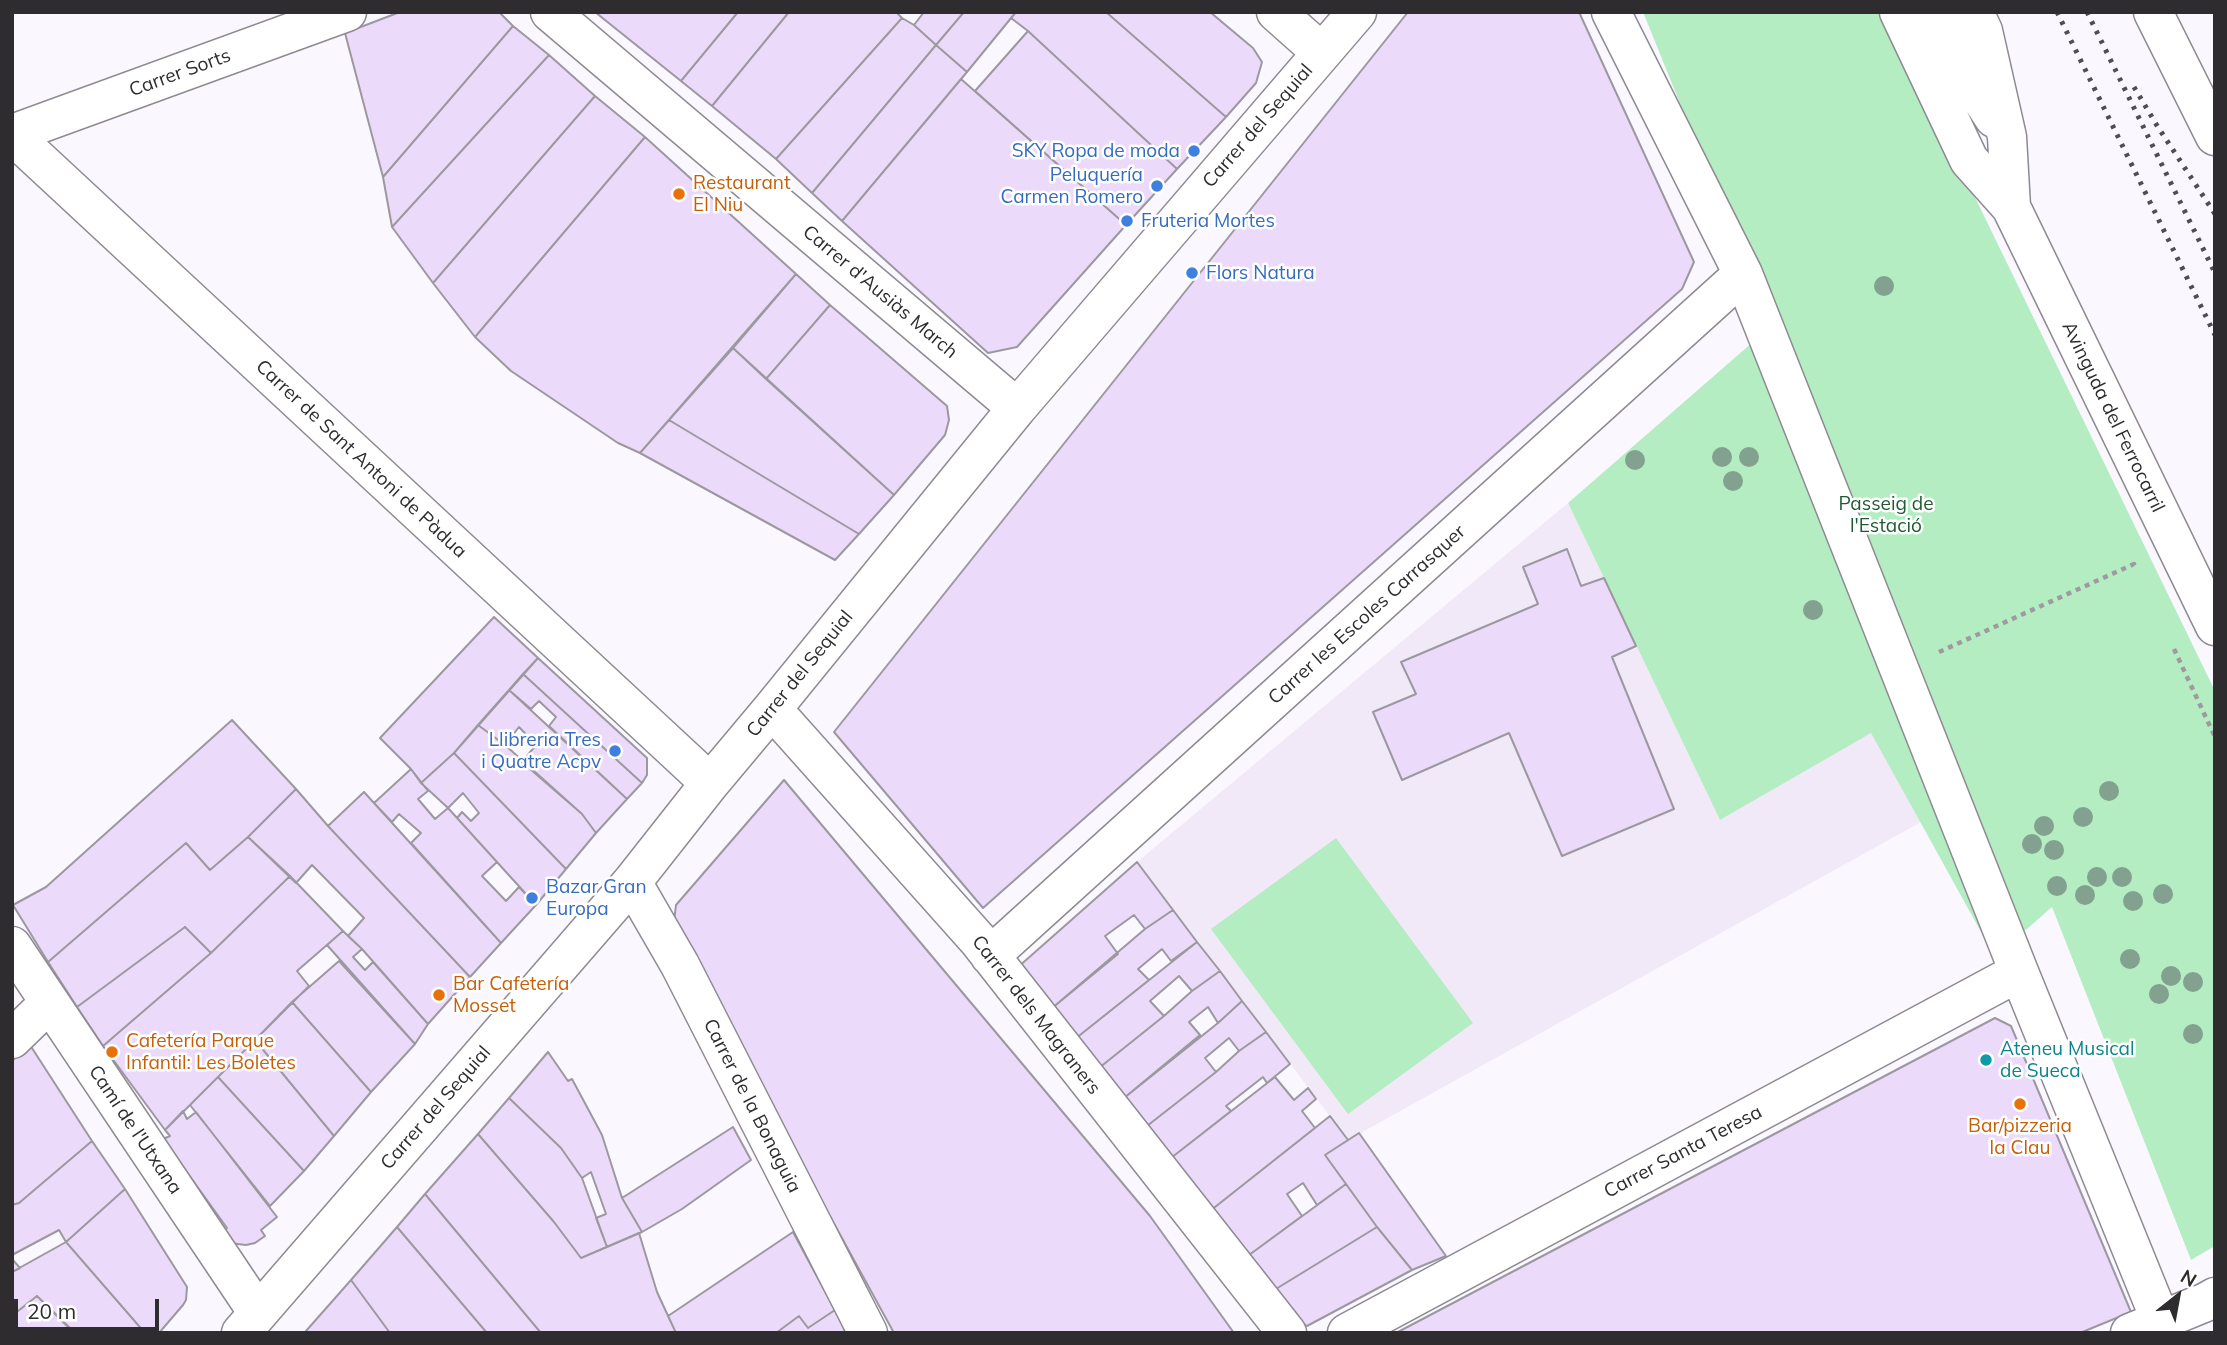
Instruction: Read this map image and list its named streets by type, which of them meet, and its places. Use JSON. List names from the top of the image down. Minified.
{"streets":{"street":["Carrer Sorts","Carrer del Sequial","Carrer d'Ausiàs March","Avinguda del Ferrocarril","Carrer de Sant Antoni de Pàdua","Carrer les Escoles Carrasquer","Carrer dels Magraners","Carrer de la Bonaguia","Camí de l'Utxana","Carrer Santa Teresa"]},"crossings":[["Carrer Sorts","Carrer de Sant Antoni de Pàdua"],["Carrer del Sequial","Carrer d'Ausiàs March"],["Carrer del Sequial","Carrer de Sant Antoni de Pàdua"],["Carrer del Sequial","Carrer dels Magraners"],["Carrer del Sequial","Carrer de la Bonaguia"],["Carrer del Sequial","Camí de l'Utxana"],["Carrer les Escoles Carrasquer","Carrer dels Magraners"]],"parks":["Passeig de l'Estació"],"places":["SKY Ropa de moda","Peluquería Carmen Romero","Restaurant El Niu","Fruteria Mortes","Flors Natura","Llibreria Tres i Quatre Acpv","Bazar Gran Europa","Bar Cafetería Mosset","Cafetería Parque Infantil: Les Boletes","Ateneu Musical de Sueca","Bar/pizzeria la Clau"],"scale_bar":"20 m","north":"top right"}
